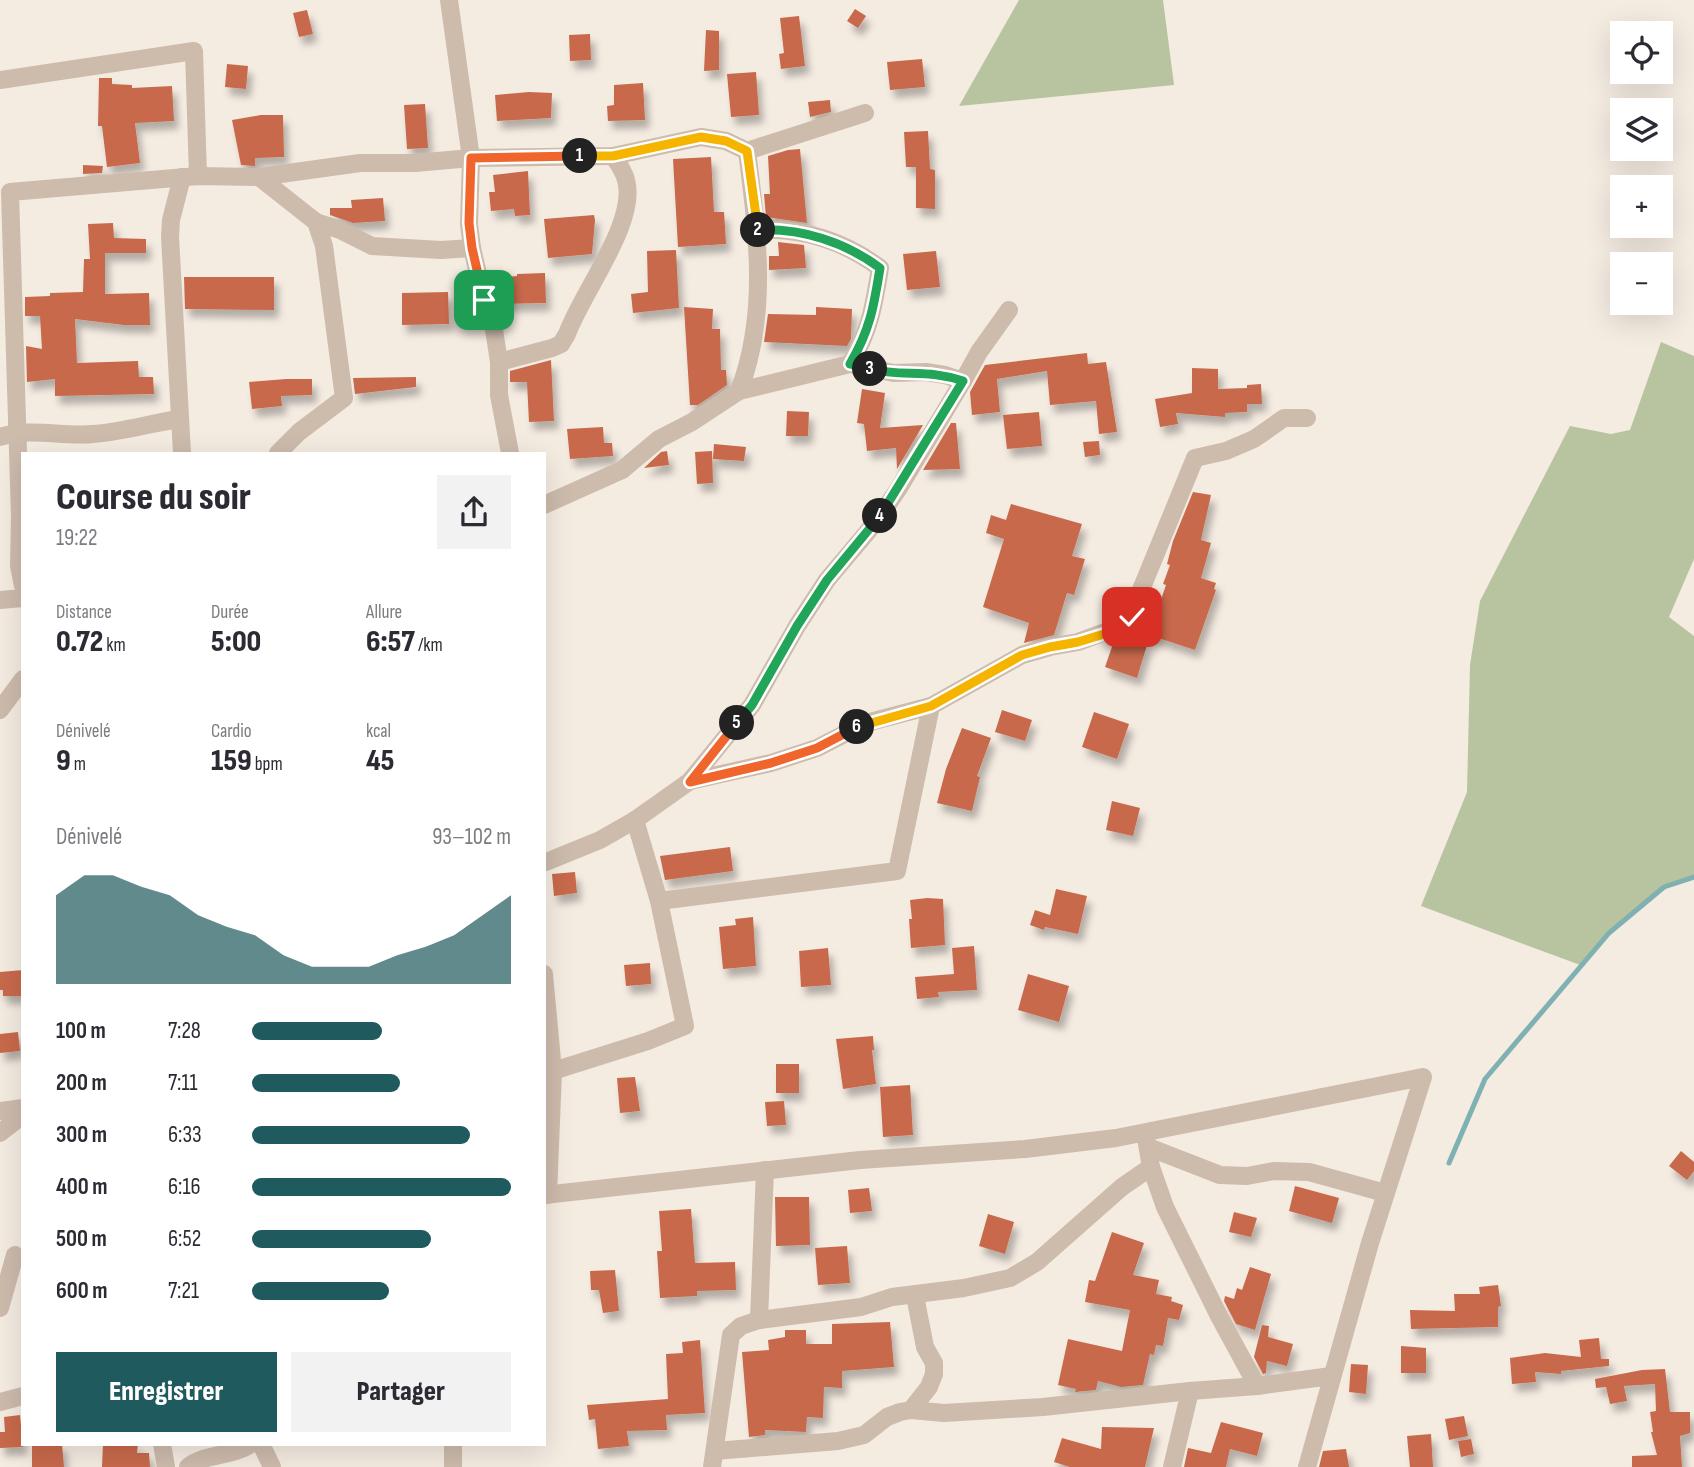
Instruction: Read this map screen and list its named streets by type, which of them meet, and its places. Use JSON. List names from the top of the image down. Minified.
{"page":{"map_buttons":["+","−"],"pins":["1","2","3","4","5","6"],"heading":["Course du soir","19:22"],"stats":[["Distance","0.72 km"],["Durée","5:00"],["Allure","6:57 /km"],["Dénivelé","9 m"],["Cardio","159 bpm"],["kcal","45"]],"chart":["Dénivelé","93–102 m"],"list":[{"name":"100 m","note":"7:28"},{"name":"200 m","note":"7:11"},{"name":"300 m","note":"6:33"},{"name":"400 m","note":"6:16"},{"name":"500 m","note":"6:52"},{"name":"600 m","note":"7:21"}],"buttons":["Enregistrer","Partager"]}}
